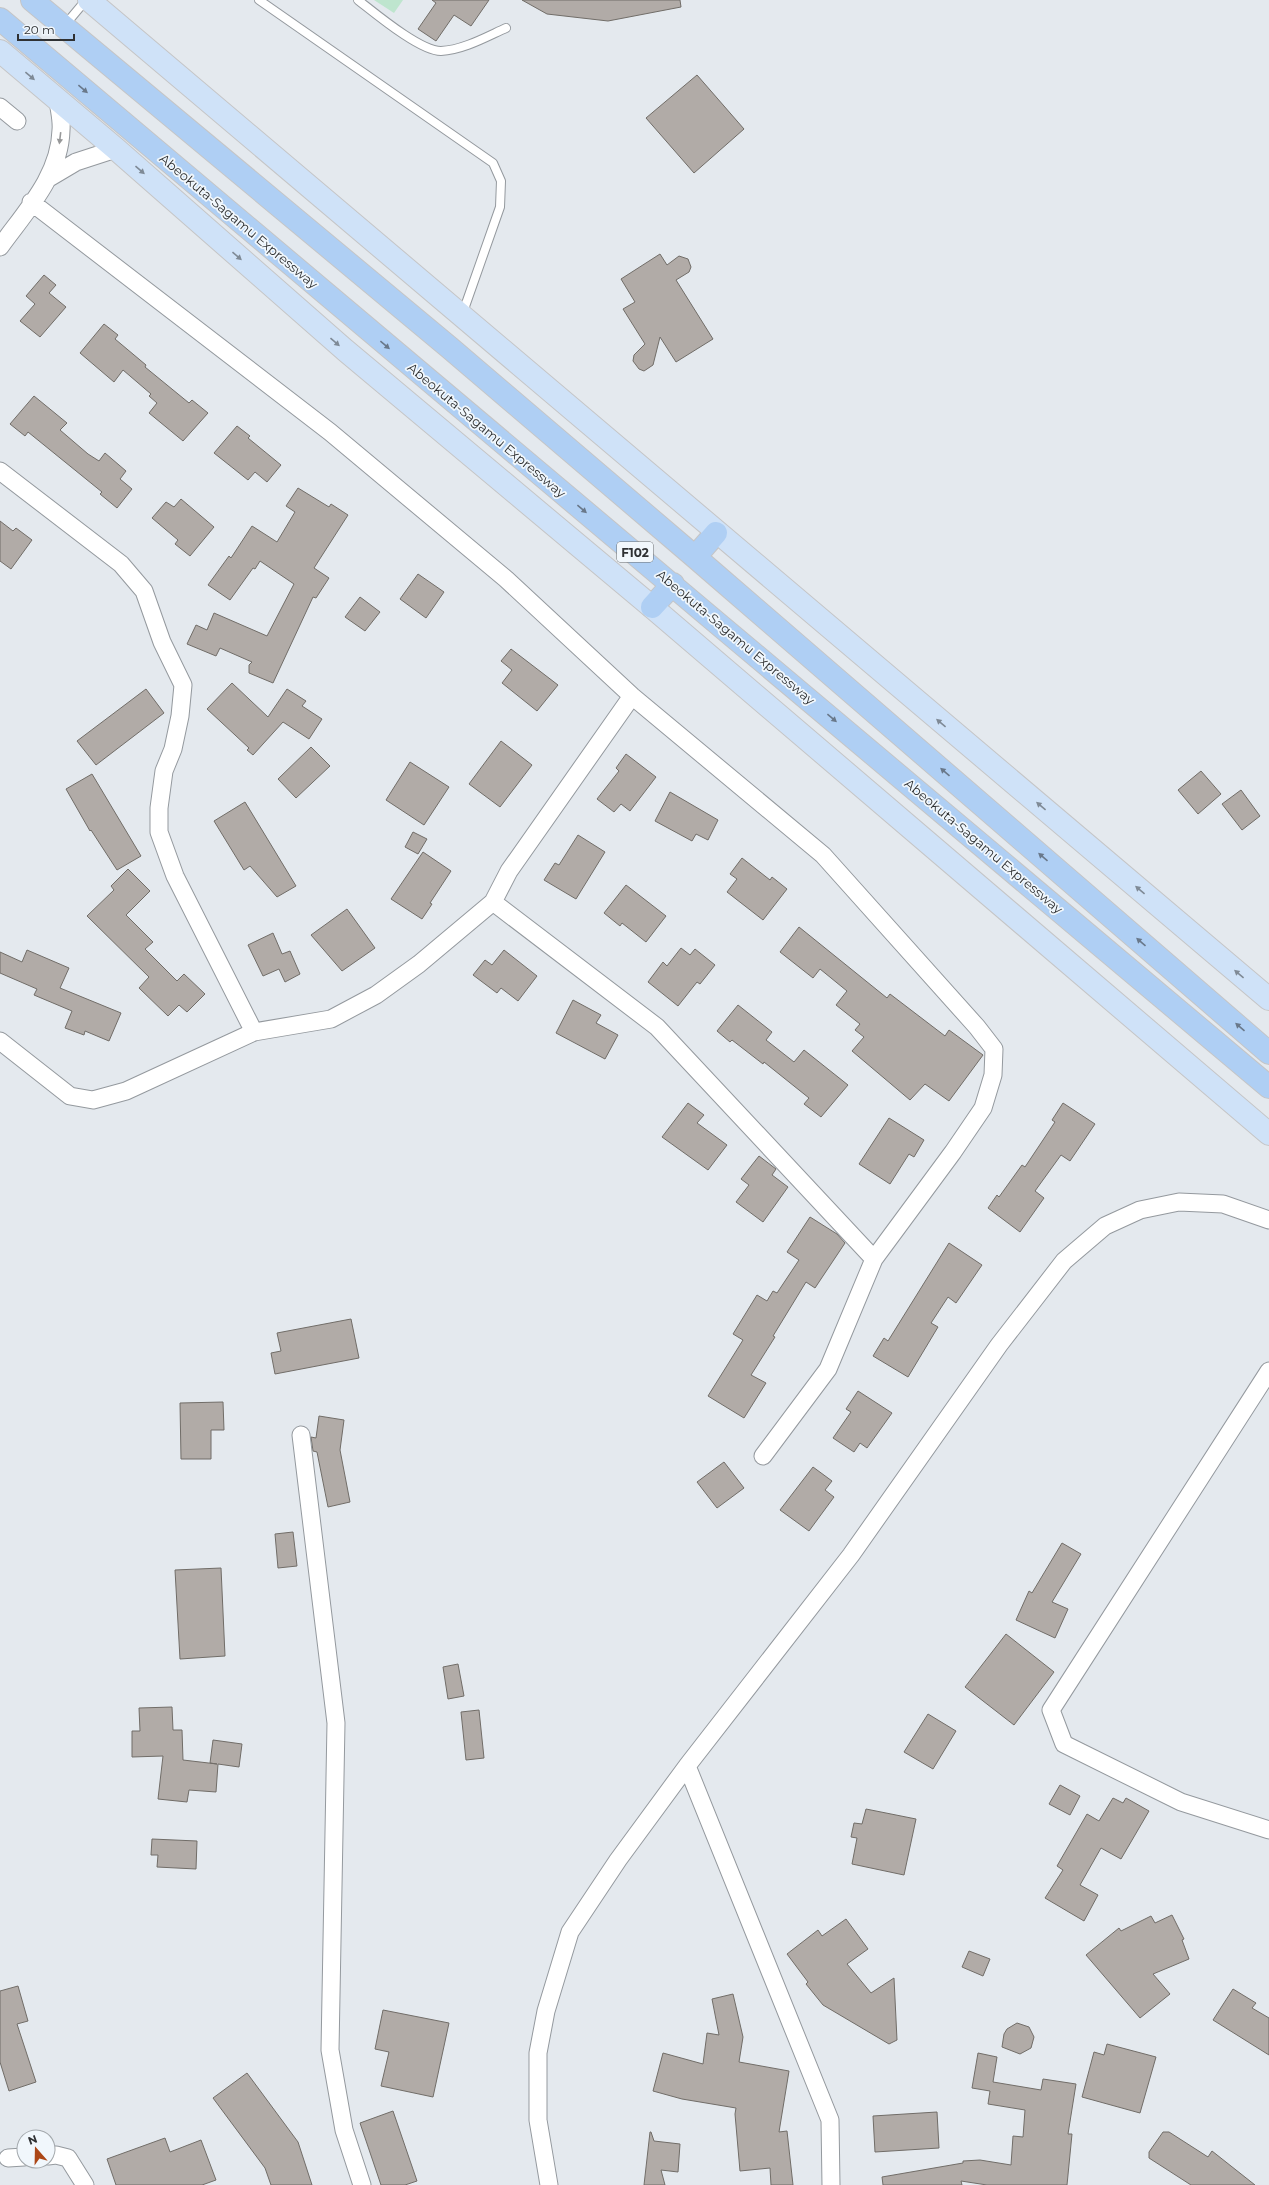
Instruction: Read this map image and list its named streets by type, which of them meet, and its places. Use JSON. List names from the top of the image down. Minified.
{"streets":{"highway":["Abeokuta-Sagamu Expressway","F102"]},"scale_bar":"20 m","north":"top"}
